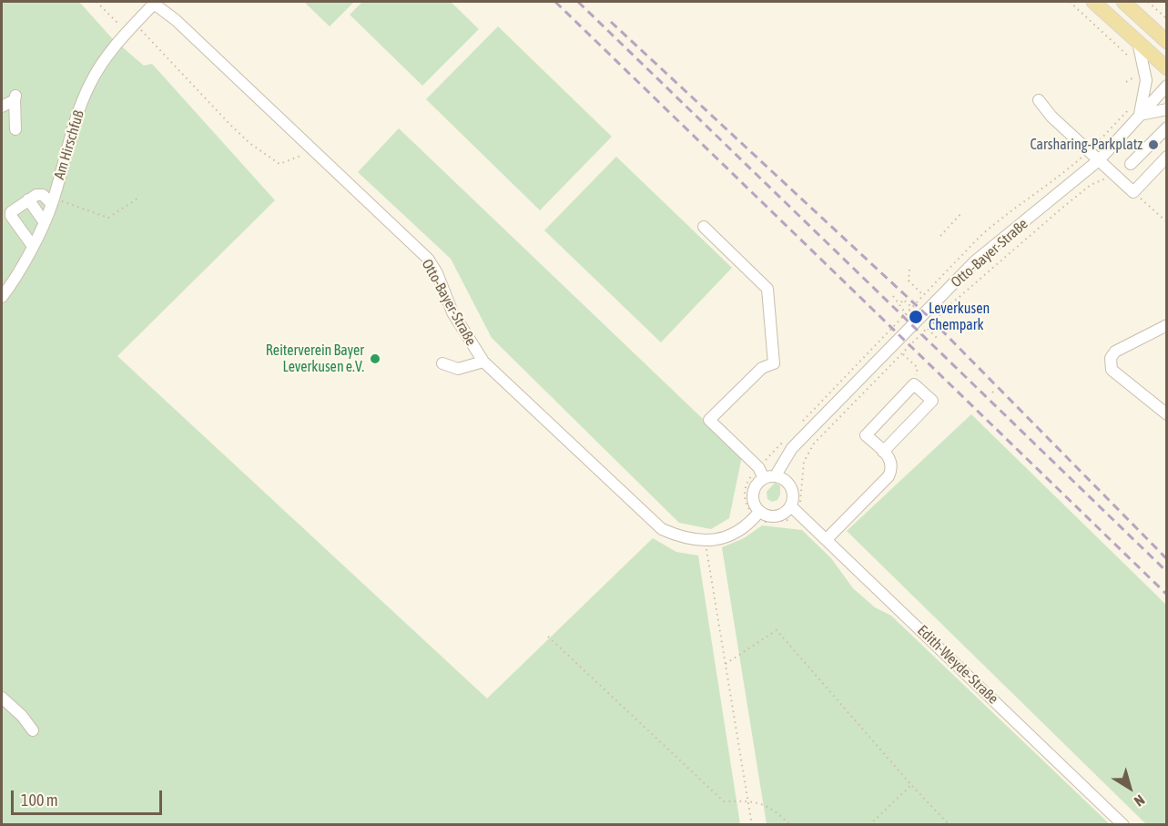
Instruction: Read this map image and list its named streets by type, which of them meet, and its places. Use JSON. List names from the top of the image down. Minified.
{"streets":{"street":["Am Hirschfuß","Otto-Bayer-Straße","Edith-Weyde-Straße"]},"crossings":[["Am Hirschfuß","Otto-Bayer-Straße"],["Otto-Bayer-Straße","Edith-Weyde-Straße"]],"places":["Carsharing-Parkplatz","Leverkusen Chempark","Reiterverein Bayer Leverkusen e.V."],"scale_bar":"100 m","north":"bottom right"}
